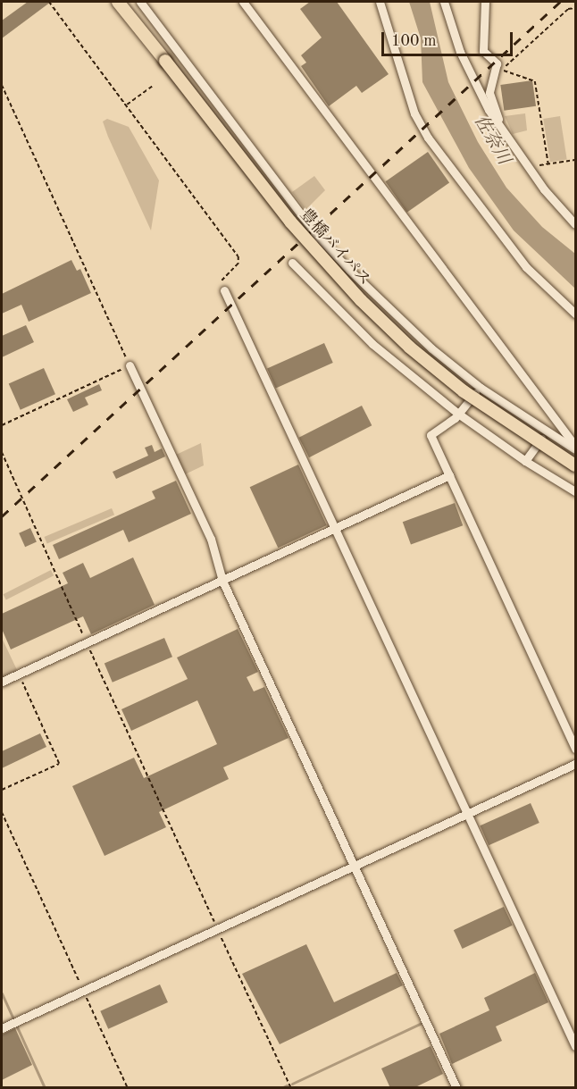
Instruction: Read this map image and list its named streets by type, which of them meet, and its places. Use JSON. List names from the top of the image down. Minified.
{"streets":{"highway":["豊橋バイパス"]},"water":["佐奈川"],"scale_bar":"100 m"}
